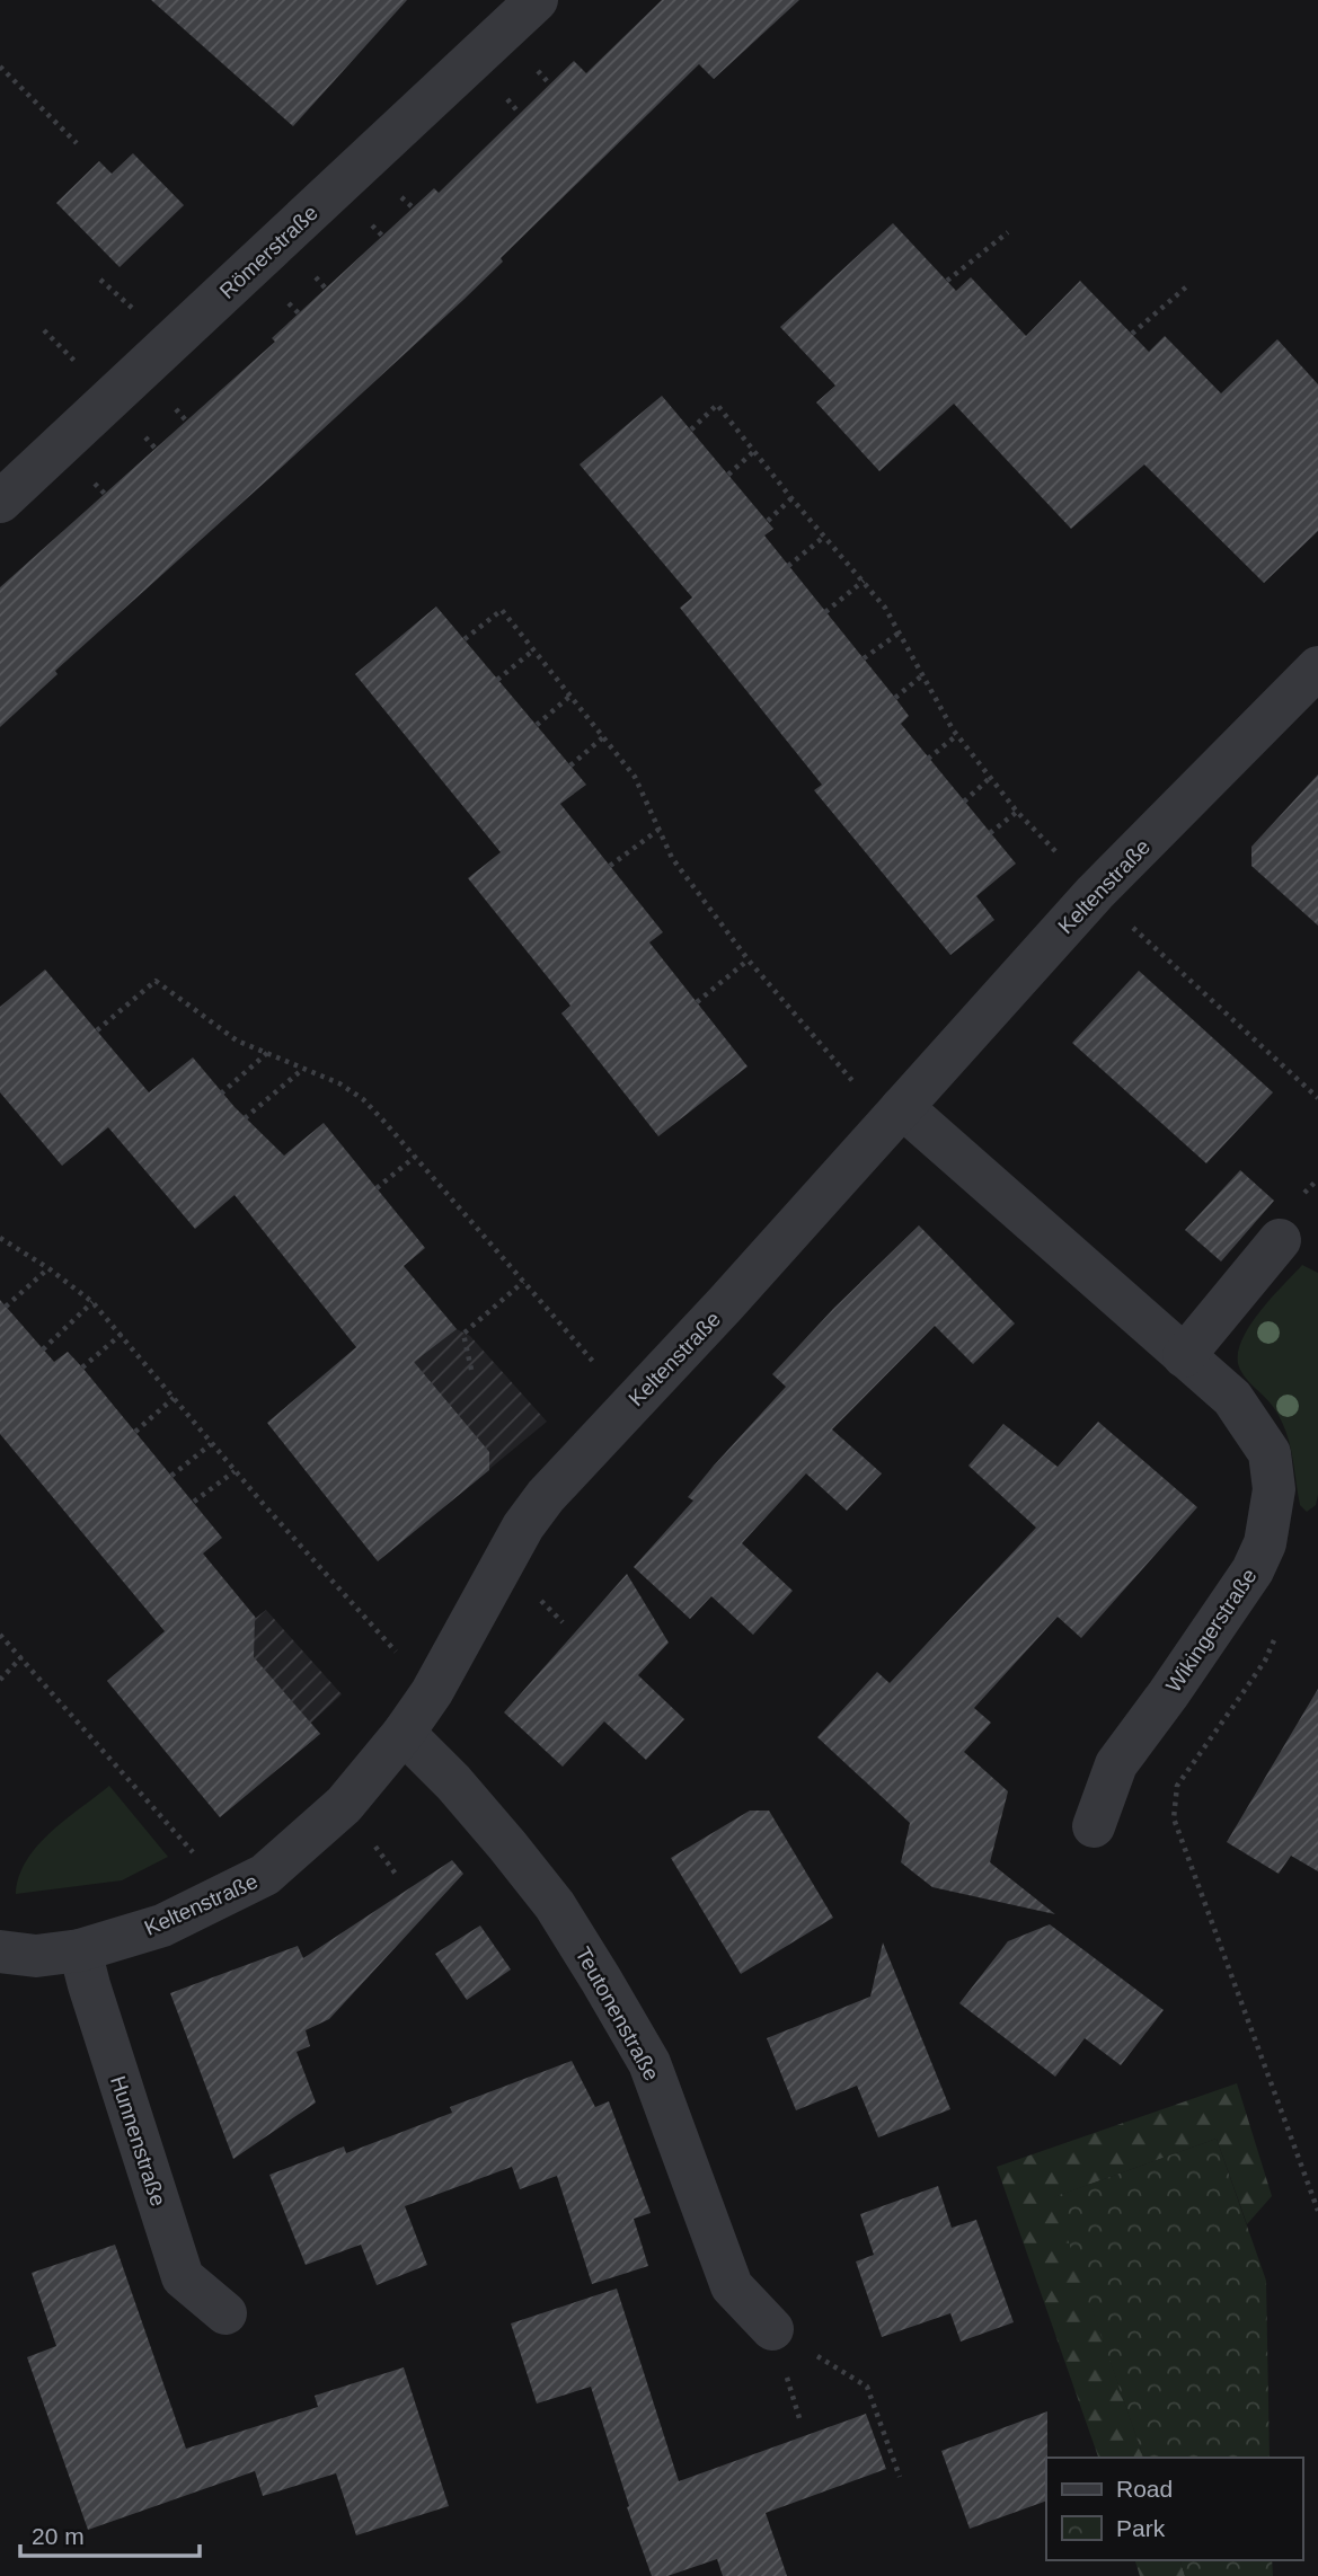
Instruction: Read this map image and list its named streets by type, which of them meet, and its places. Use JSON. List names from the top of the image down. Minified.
{"streets":{"street":["Römerstraße","Keltenstraße","Wikingerstraße","Teutonenstraße","Hunnenstraße"]},"crossings":[["Keltenstraße","Wikingerstraße"],["Keltenstraße","Teutonenstraße"],["Keltenstraße","Hunnenstraße"]],"legend":["Road","Park"],"scale_bar":"20 m"}
